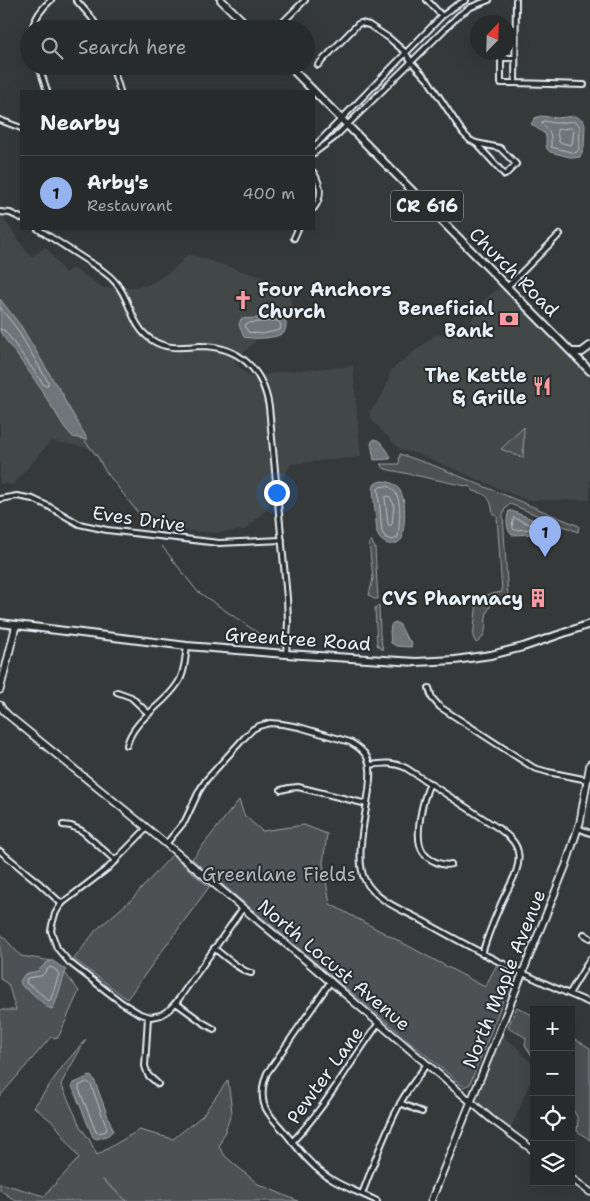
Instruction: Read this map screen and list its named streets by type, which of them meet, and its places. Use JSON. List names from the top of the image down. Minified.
{"streets":{"main road":["CR 616","Church Road","Greentree Road"],"street":["Eves Drive","North Locust Avenue","North Maple Avenue","Pewter Lane"]},"crossings":[["North Locust Avenue","North Maple Avenue"],["North Locust Avenue","Pewter Lane"]],"parks":["Greenlane Fields"],"places":{"church":["Four Anchors Church"],"bank":["Beneficial Bank"],"restaurant":["The Kettle & Grille"],"building":["CVS Pharmacy"]},"north":"top right","page":{"search":"Search here","heading":"Nearby","list":[{"mark":"1","name":"Arby's","note":"Restaurant","value":"400 m"}],"pins":"1","map_buttons":["+","−"]}}
